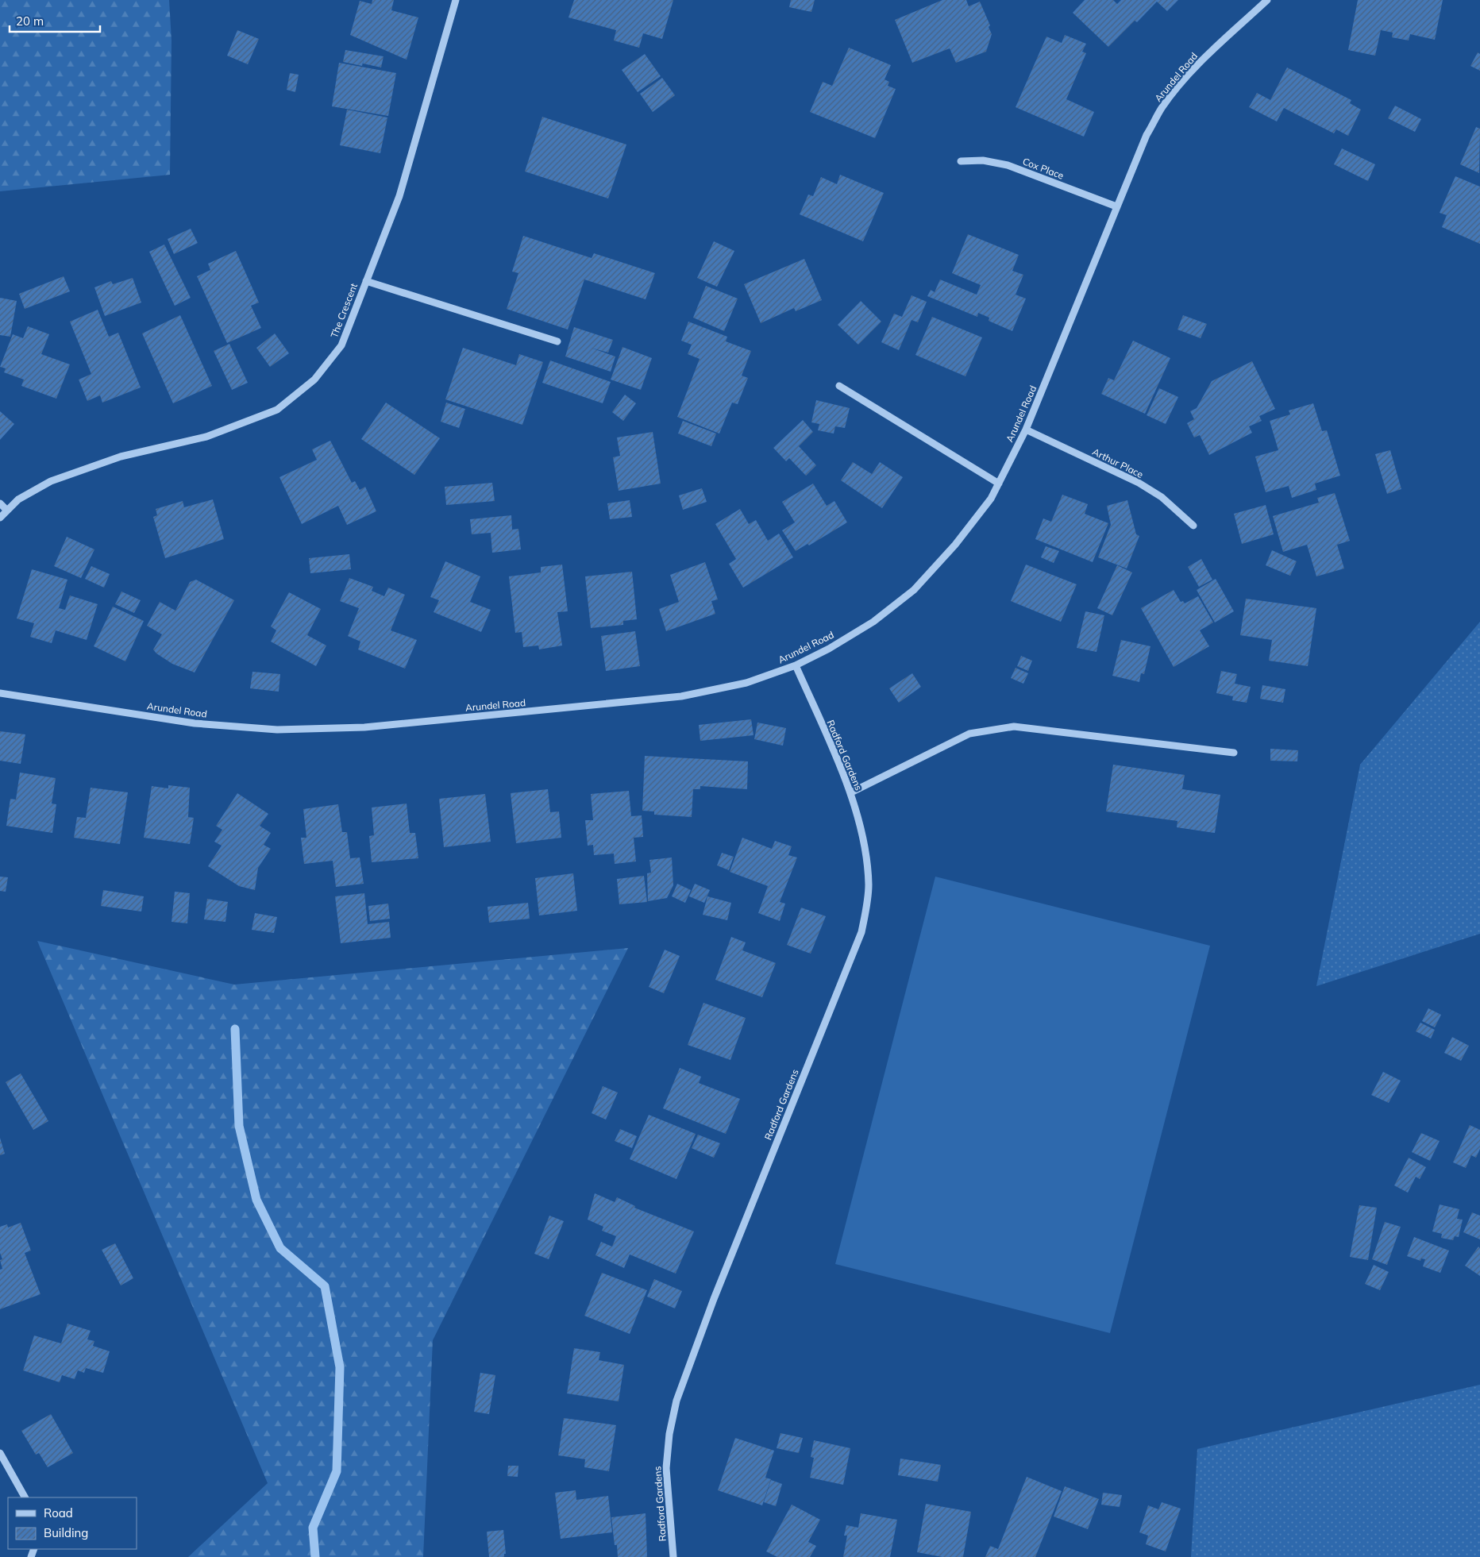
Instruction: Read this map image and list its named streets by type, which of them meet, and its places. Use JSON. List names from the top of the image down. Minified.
{"streets":{"street":["Arundel Road","Cox Place","The Crescent","Arthur Place","Radford Gardens"]},"crossings":[["Arundel Road","Cox Place"],["Arundel Road","Arthur Place"],["Arundel Road","Radford Gardens"]],"legend":["Road","Building"],"scale_bar":"20 m"}
